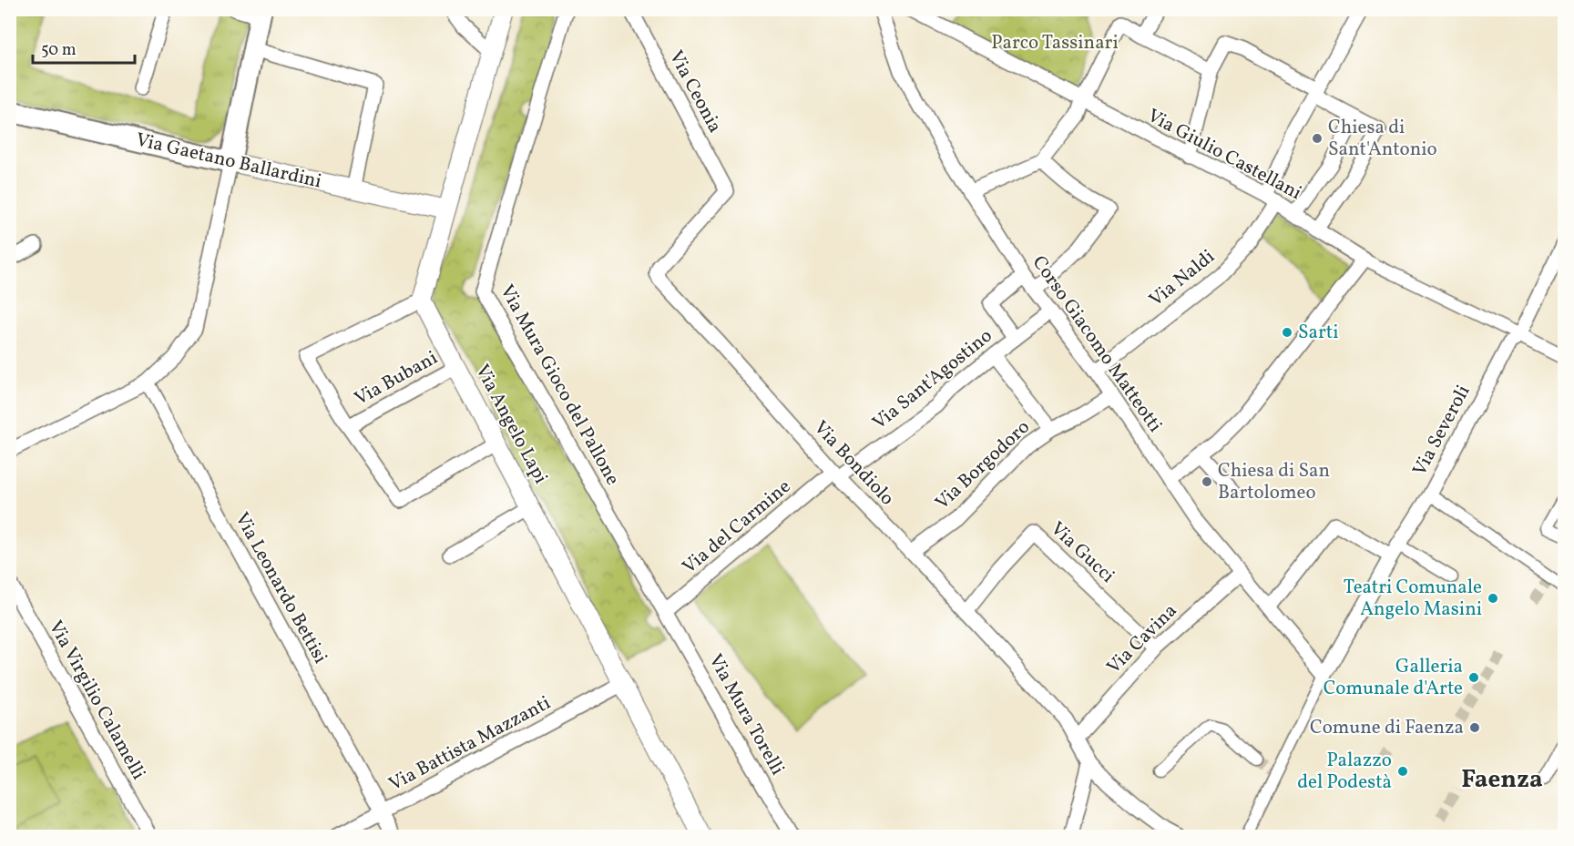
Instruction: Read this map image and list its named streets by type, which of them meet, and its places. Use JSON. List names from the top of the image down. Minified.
{"streets":{"main road":["Via Gaetano Ballardini"],"street":["Via Ceonia","Via Giulio Castellani","Via Naldi","Corso Giacomo Matteotti","Via Bubani","Via Sant'Agostino","Via Mura Gioco del Pallone","Via Angelo Lapi","Via Severoli","Via Bondiolo","Via Borgodoro","Via del Carmine","Via Gucci","Via Leonardo Bettisi","Via Cavina","Via Virgilio Calamelli","Via Mura Torelli","Via Battista Mazzanti"]},"crossings":[["Via Ceonia","Via Bondiolo"],["Via Giulio Castellani","Via Naldi"],["Via Giulio Castellani","Via Severoli"],["Via Naldi","Corso Giacomo Matteotti"],["Corso Giacomo Matteotti","Via Sant'Agostino"],["Corso Giacomo Matteotti","Via Severoli"],["Corso Giacomo Matteotti","Via Borgodoro"],["Corso Giacomo Matteotti","Via Cavina"],["Via Bubani","Via Angelo Lapi"],["Via Sant'Agostino","Via Bondiolo"],["Via Sant'Agostino","Via del Carmine"],["Via Mura Gioco del Pallone","Via del Carmine"],["Via Mura Gioco del Pallone","Via Mura Torelli"],["Via Angelo Lapi","Via Battista Mazzanti"],["Via Bondiolo","Via Borgodoro"],["Via Bondiolo","Via del Carmine"],["Via Bondiolo","Via Gucci"],["Via Bondiolo","Via Cavina"],["Via del Carmine","Via Mura Torelli"],["Via Gucci","Via Cavina"],["Via Leonardo Bettisi","Via Battista Mazzanti"]],"districts":["Faenza"],"parks":["Parco Tassinari"],"places":["Chiesa di Sant'Antonio","Sarti","Chiesa di San Bartolomeo","Teatri Comunale Angelo Masini","Galleria Comunale d'Arte","Comune di Faenza","Palazzo del Podestà"],"scale_bar":"50 m"}
